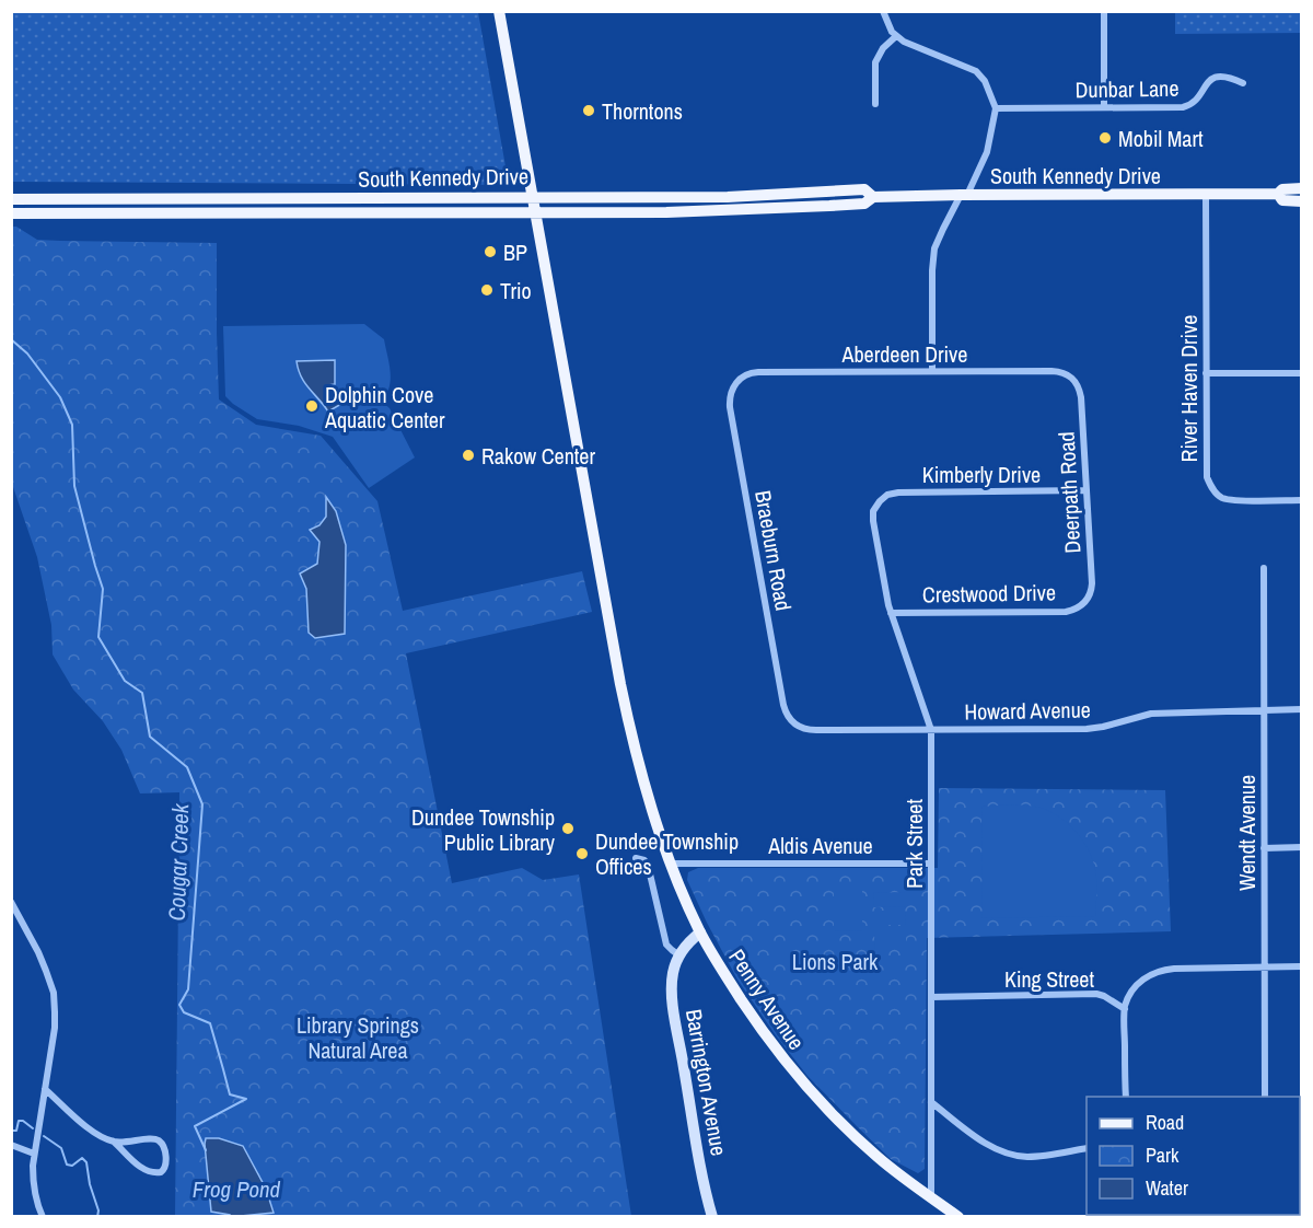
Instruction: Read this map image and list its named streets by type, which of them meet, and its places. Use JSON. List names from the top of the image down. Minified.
{"streets":{"main road":["South Kennedy Drive","Penny Avenue"],"street":["Dunbar Lane","Aberdeen Drive","River Haven Drive","Kimberly Drive","Deerpath Road","Braeburn Road","Crestwood Drive","Howard Avenue","Wendt Avenue","Park Street","Aldis Avenue","King Street","Barrington Avenue"]},"crossings":[["South Kennedy Drive","River Haven Drive"],["South Kennedy Drive","Penny Avenue"],["Aberdeen Drive","Deerpath Road"],["Aberdeen Drive","Braeburn Road"],["Kimberly Drive","Deerpath Road"],["Kimberly Drive","Park Street"],["Deerpath Road","Crestwood Drive"],["Braeburn Road","Howard Avenue"],["Crestwood Drive","Park Street"],["Howard Avenue","Wendt Avenue"],["Howard Avenue","Park Street"],["Park Street","Aldis Avenue"],["Park Street","King Street"],["Park Street","Penny Avenue"],["Aldis Avenue","Penny Avenue"]],"water":["Cougar Creek","Frog Pond"],"parks":["Lions Park","Library Springs Natural Area"],"places":["Thorntons","Mobil Mart","BP","Trio","Dolphin Cove Aquatic Center","Rakow Center","Dundee Township Public Library","Dundee Township Offices"],"legend":["Road","Park","Water"]}
